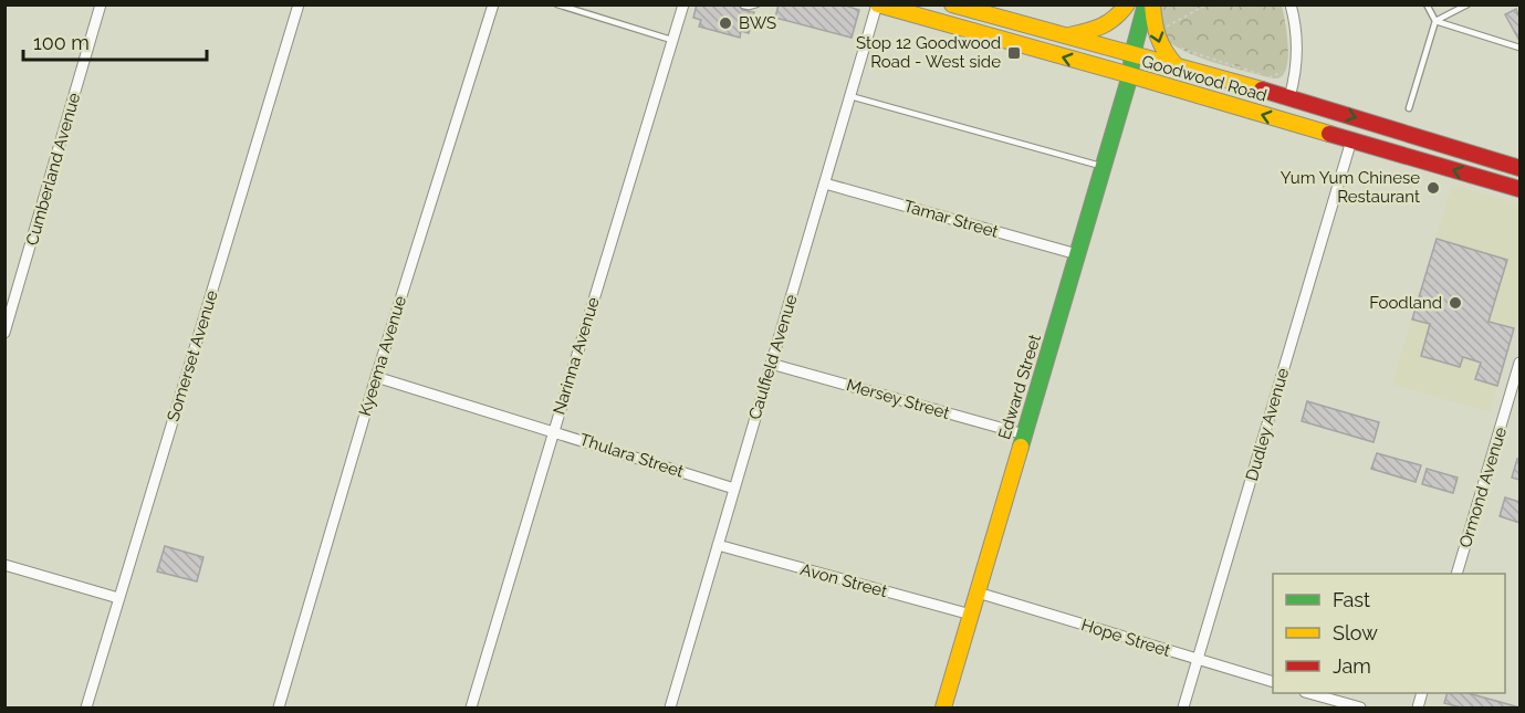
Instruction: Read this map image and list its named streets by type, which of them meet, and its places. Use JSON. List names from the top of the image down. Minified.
{"streets":{"main road":["Goodwood Road","Edward Street"],"street":["Cumberland Avenue","Tamar Street","Somerset Avenue","Kyeema Avenue","Narinna Avenue","Caulfield Avenue","Mersey Street","Dudley Avenue","Thulara Street","Ormond Avenue","Avon Street","Hope Street"]},"crossings":[["Goodwood Road","Caulfield Avenue"],["Goodwood Road","Edward Street"],["Goodwood Road","Dudley Avenue"],["Tamar Street","Caulfield Avenue"],["Tamar Street","Edward Street"],["Kyeema Avenue","Thulara Street"],["Narinna Avenue","Thulara Street"],["Caulfield Avenue","Mersey Street"],["Caulfield Avenue","Thulara Street"],["Caulfield Avenue","Avon Street"],["Edward Street","Mersey Street"],["Edward Street","Avon Street"],["Edward Street","Hope Street"],["Dudley Avenue","Hope Street"]],"places":{"other":["BWS","Yum Yum Chinese Restaurant","Foodland"],"transit":["Stop 12 Goodwood Road - West side"]},"legend":["Fast","Slow","Jam"],"scale_bar":"100 m"}
